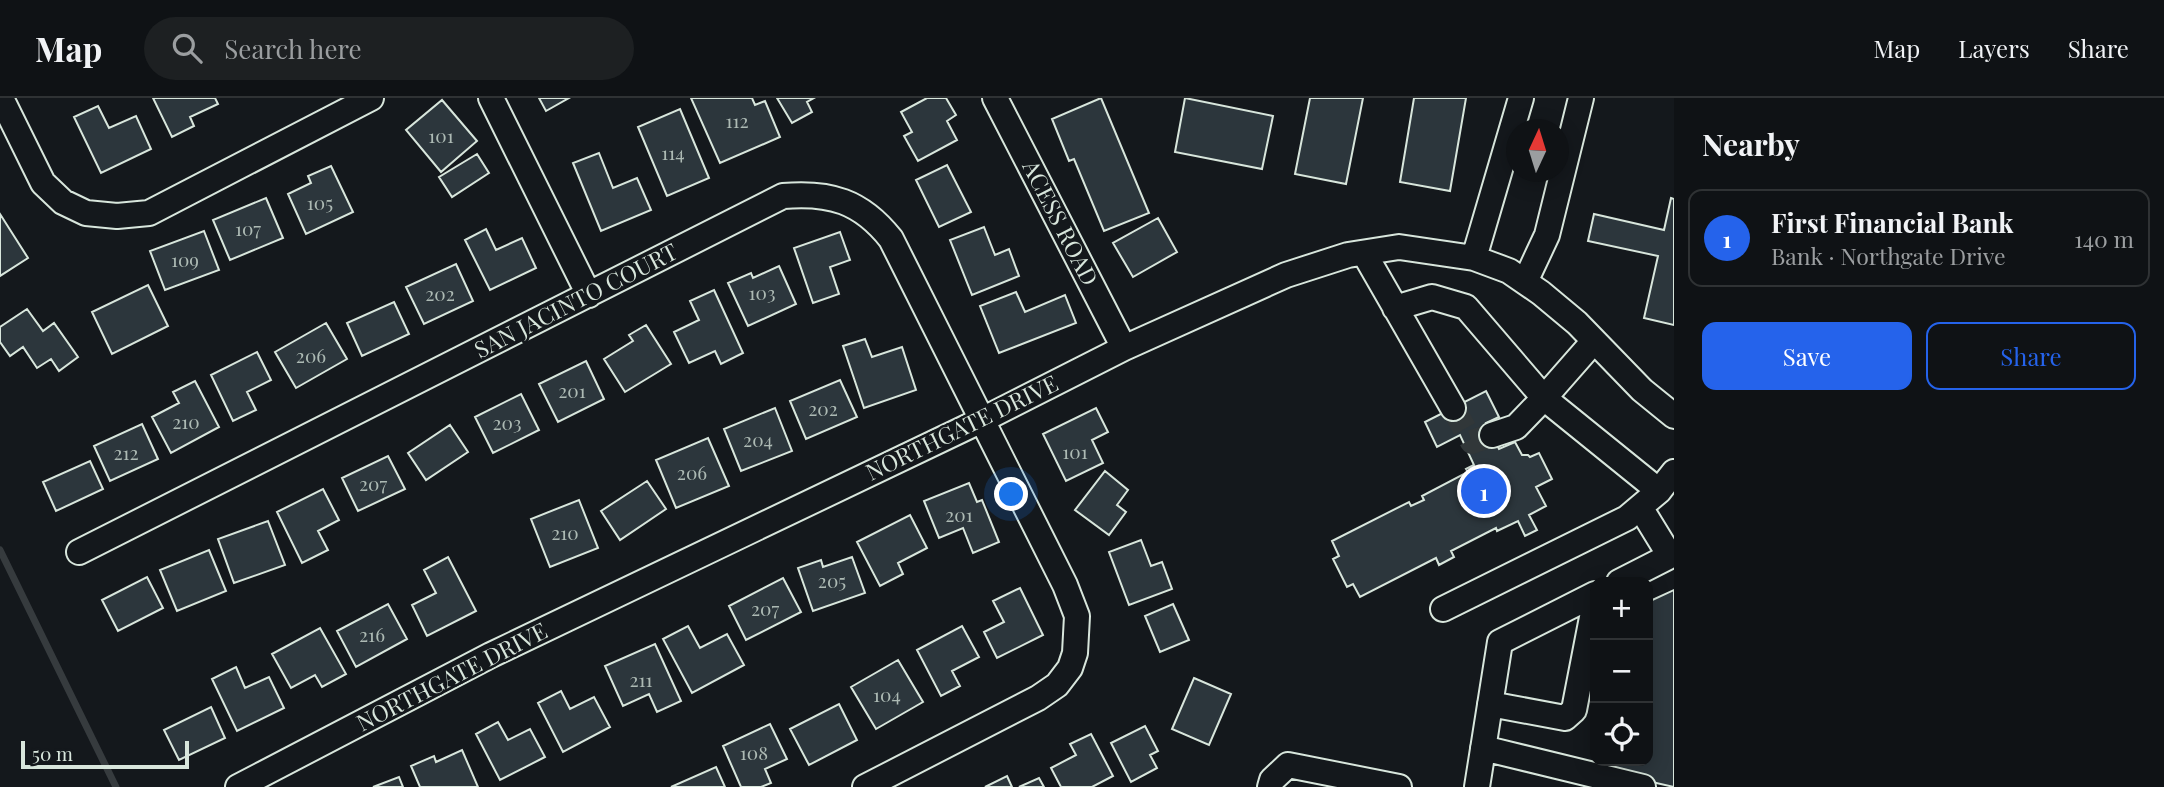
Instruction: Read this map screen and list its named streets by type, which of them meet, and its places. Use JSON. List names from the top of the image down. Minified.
{"streets":{"street":["ACESS ROAD","SAN JACINTO COURT","NORTHGATE DRIVE"]},"crossings":[["ACESS ROAD","NORTHGATE DRIVE"],["SAN JACINTO COURT","NORTHGATE DRIVE"]],"house_numbers":["112","101","114","105","107","109","103","202","206","201","202","210","203","204","101","212","206","207","201","210","205","207","216","211","104","108"],"scale_bar":"50 m","north":"top","page":{"header":"Map","search":"Search here","nav":["Map","Layers","Share"],"heading":"Nearby","list":[{"mark":"1","name":"First Financial Bank","note":"Bank · Northgate Drive","value":"140 m"}],"buttons":["Save","Share"],"pins":"1","map_buttons":["+","−"],"scale":"50 m"}}
